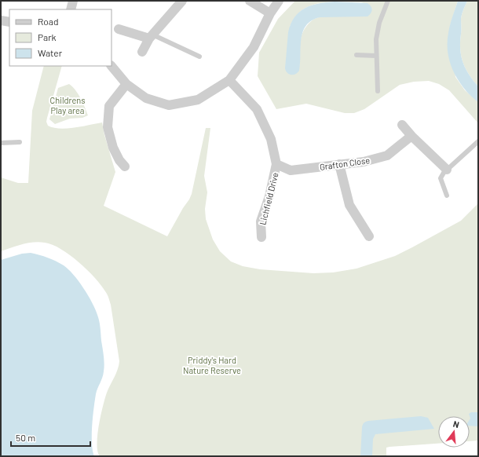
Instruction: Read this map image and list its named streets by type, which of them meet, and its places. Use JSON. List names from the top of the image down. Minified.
{"streets":{"street":["Grafton Close","Lichfield Drive"]},"crossings":[["Grafton Close","Lichfield Drive"]],"parks":["Childrens Play area","Priddy's Hard Nature Reserve"],"legend":["Road","Park","Water"],"scale_bar":"50 m","north":"top"}
